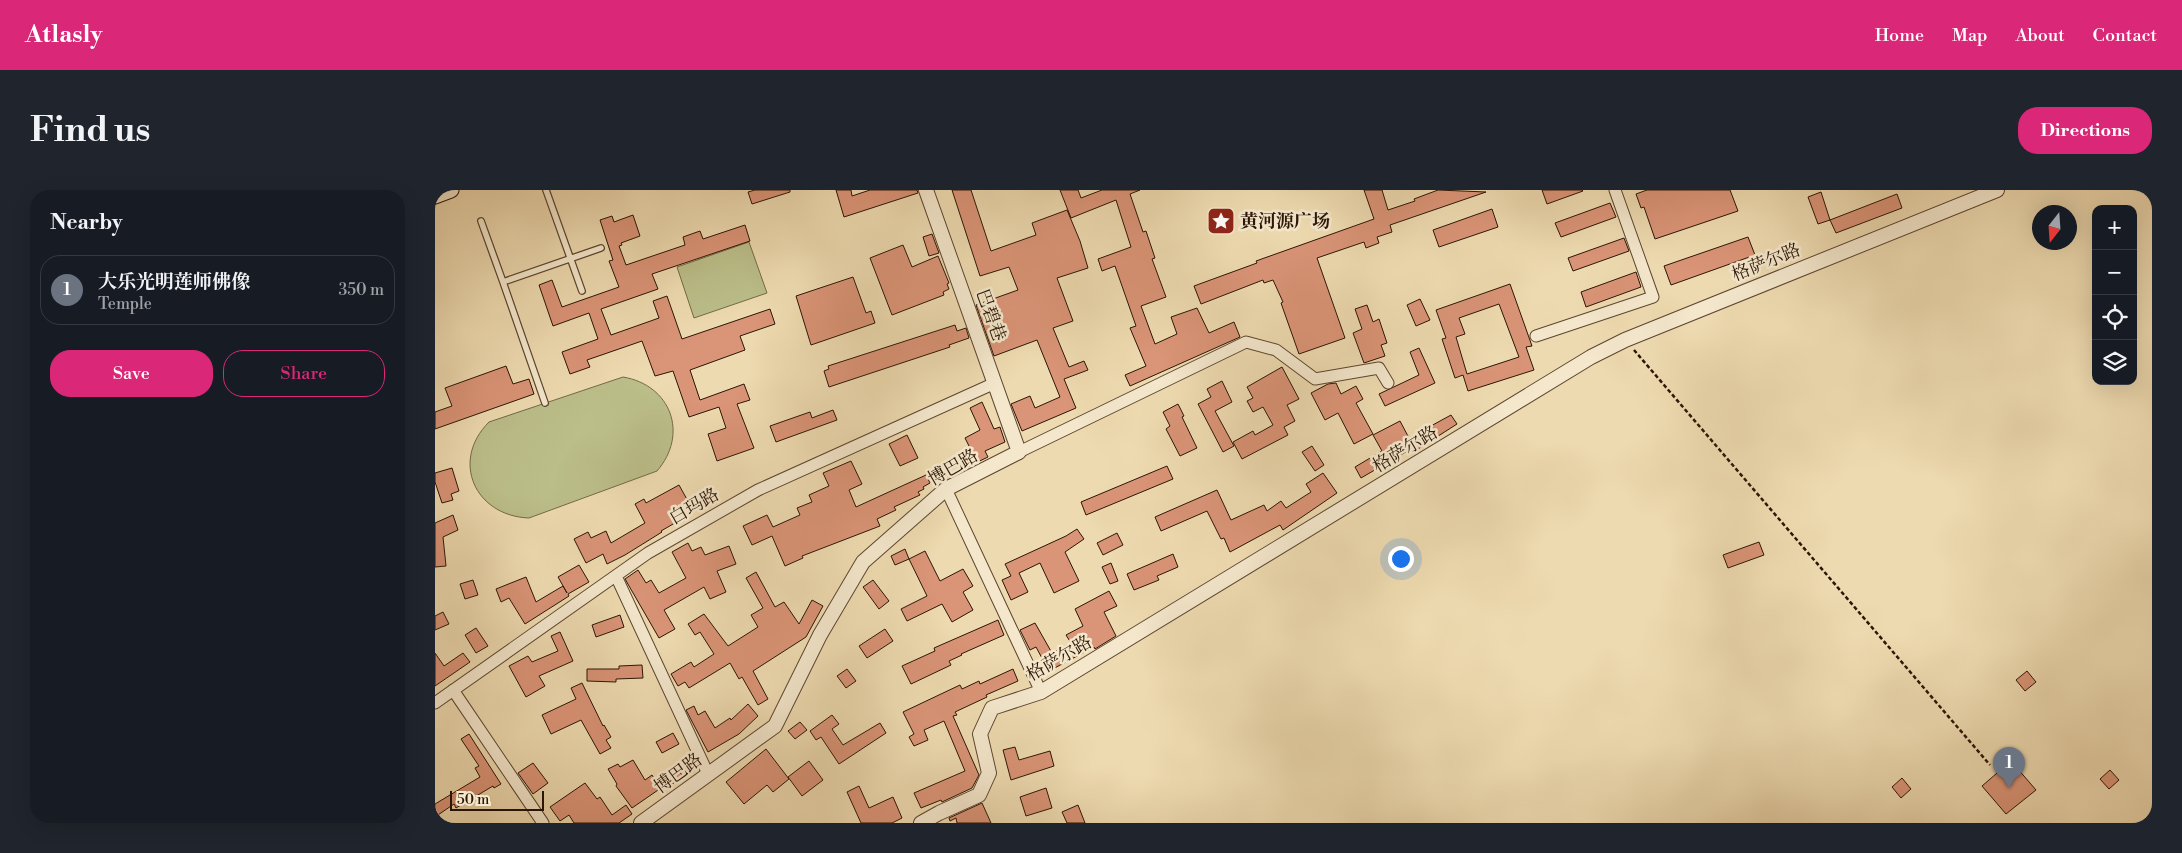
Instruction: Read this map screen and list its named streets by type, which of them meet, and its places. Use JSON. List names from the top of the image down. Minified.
{"streets":{"street":["格萨尔路","巴碧巷","博巴路","白玛路"]},"crossings":[["巴碧巷","博巴路"],["巴碧巷","白玛路"]],"places":{"place":["黄河源广场"]},"scale_bar":"50 m","north":"bottom","page":{"header":"Atlasly","nav":["Home","Map","About","Contact"],"buttons":["Directions",["Save","Share"]],"title":"Find us","heading":"Nearby","map_buttons":["+","−"],"list":[{"mark":"1","name":"大乐光明莲师佛像","note":"Temple","value":"350 m"}],"pins":"1","scale":"50 m"}}
